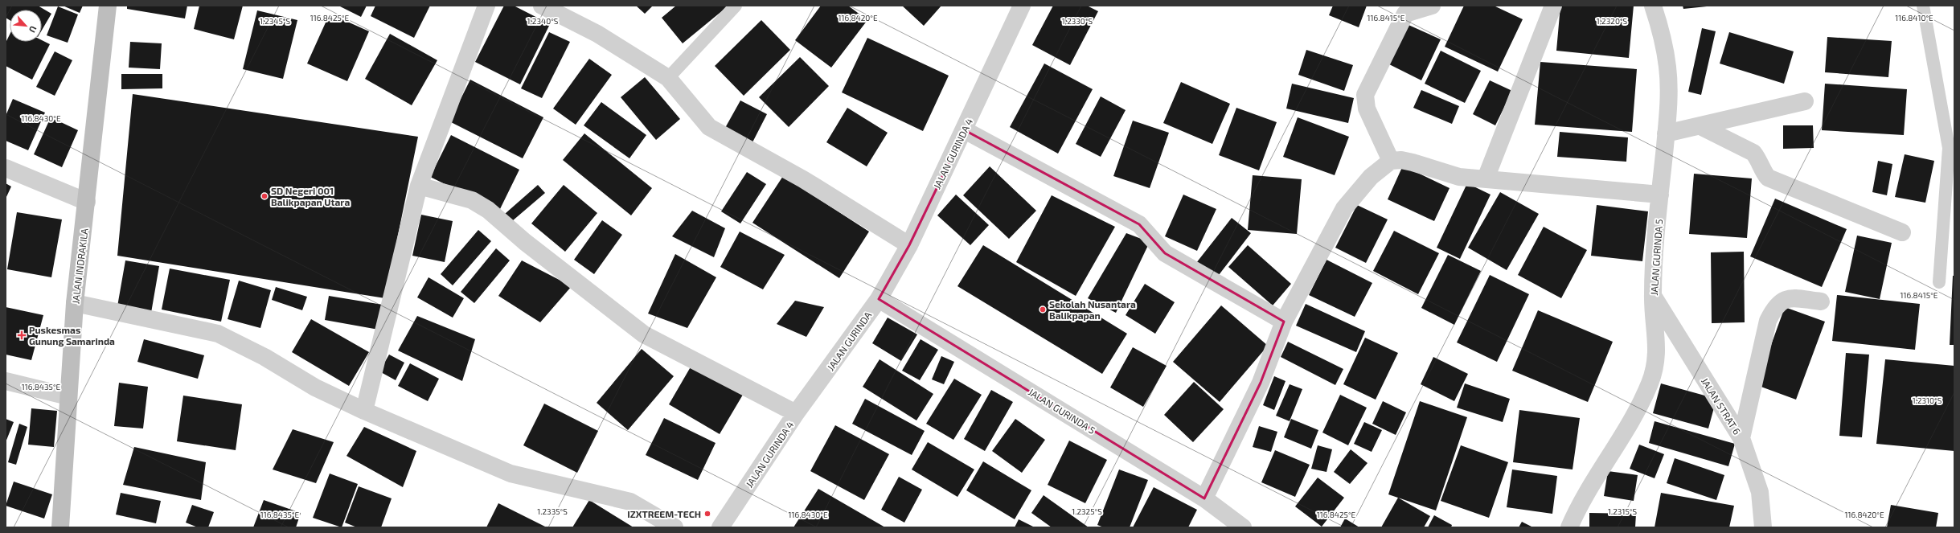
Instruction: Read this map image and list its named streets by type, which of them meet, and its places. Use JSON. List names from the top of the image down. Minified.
{"streets":{"street":["JALAN GURINDA 4","JALAN GURINDA 5","JALAN INDRAKILA","JALAN GURINDA","JALAN STRAT 6"]},"crossings":[["JALAN GURINDA 4","JALAN GURINDA 5"],["JALAN GURINDA 4","JALAN GURINDA"],["JALAN GURINDA 5","JALAN GURINDA"],["JALAN GURINDA 5","JALAN STRAT 6"]],"places":{"other":["SD Negeri 001 Balikpapan Utara","Sekolah Nusantara Balikpapan","IZXTREEM-TECH"],"health":["Puskesmas Gunung Samarinda"]},"north":"bottom right","coordinates":["116.8410°E","116.8425°E","116.8420°E","116.8415°E","1.2345°S","1.2340°S","1.2330°S","1.2320°S","116.8430°E","116.8435°E","1.2310°S","1.2335°S","1.2325°S","1.2315°S"]}
